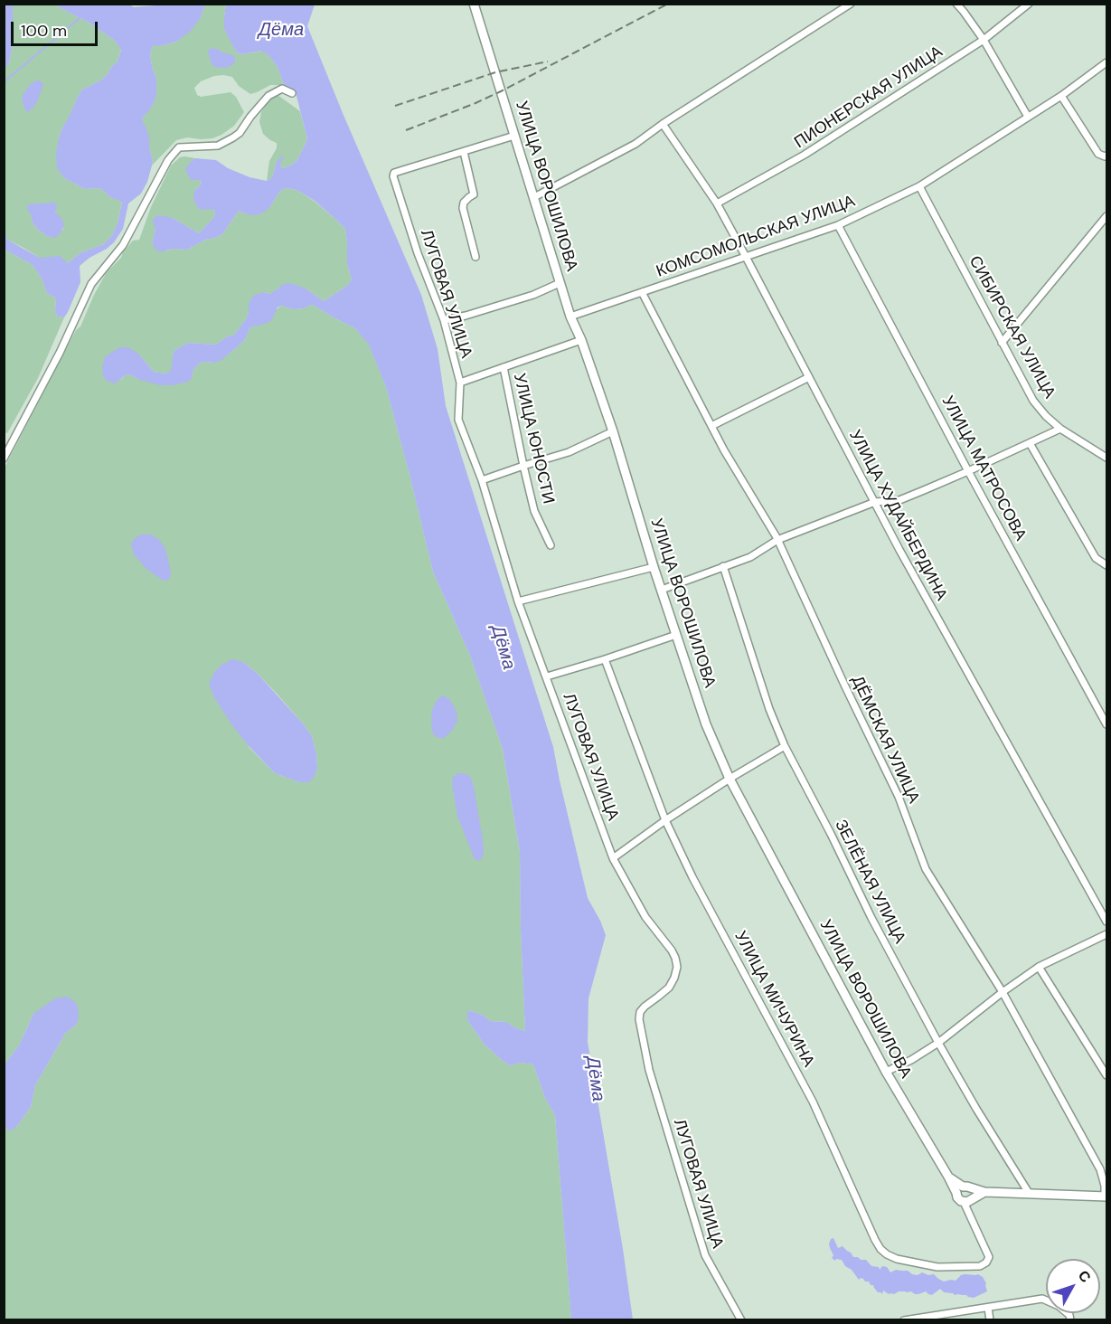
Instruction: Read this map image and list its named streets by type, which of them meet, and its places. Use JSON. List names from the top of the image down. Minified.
{"streets":{"street":["ПИОНЕРСКАЯ УЛИЦА","УЛИЦА ВОРОШИЛОВА","КОМСОМОЛЬСКАЯ УЛИЦА","ЛУГОВАЯ УЛИЦА","СИБИРСКАЯ УЛИЦА","УЛИЦА ЮНОСТИ","УЛИЦА МАТРОСОВА","УЛИЦА ХУДАЙБЕРДИНА","ДЁМСКАЯ УЛИЦА","ЗЕЛЁНАЯ УЛИЦА","УЛИЦА МИЧУРИНА"]},"crossings":[["ПИОНЕРСКАЯ УЛИЦА","УЛИЦА ХУДАЙБЕРДИНА"],["УЛИЦА ВОРОШИЛОВА","КОМСОМОЛЬСКАЯ УЛИЦА"],["УЛИЦА ВОРОШИЛОВА","ДЁМСКАЯ УЛИЦА"],["УЛИЦА ВОРОШИЛОВА","ЗЕЛЁНАЯ УЛИЦА"],["УЛИЦА ВОРОШИЛОВА","УЛИЦА МИЧУРИНА"],["КОМСОМОЛЬСКАЯ УЛИЦА","СИБИРСКАЯ УЛИЦА"],["КОМСОМОЛЬСКАЯ УЛИЦА","УЛИЦА МАТРОСОВА"],["КОМСОМОЛЬСКАЯ УЛИЦА","УЛИЦА ХУДАЙБЕРДИНА"],["КОМСОМОЛЬСКАЯ УЛИЦА","ДЁМСКАЯ УЛИЦА"]],"water":["Дёма"],"scale_bar":"100 m","north":"top right"}
